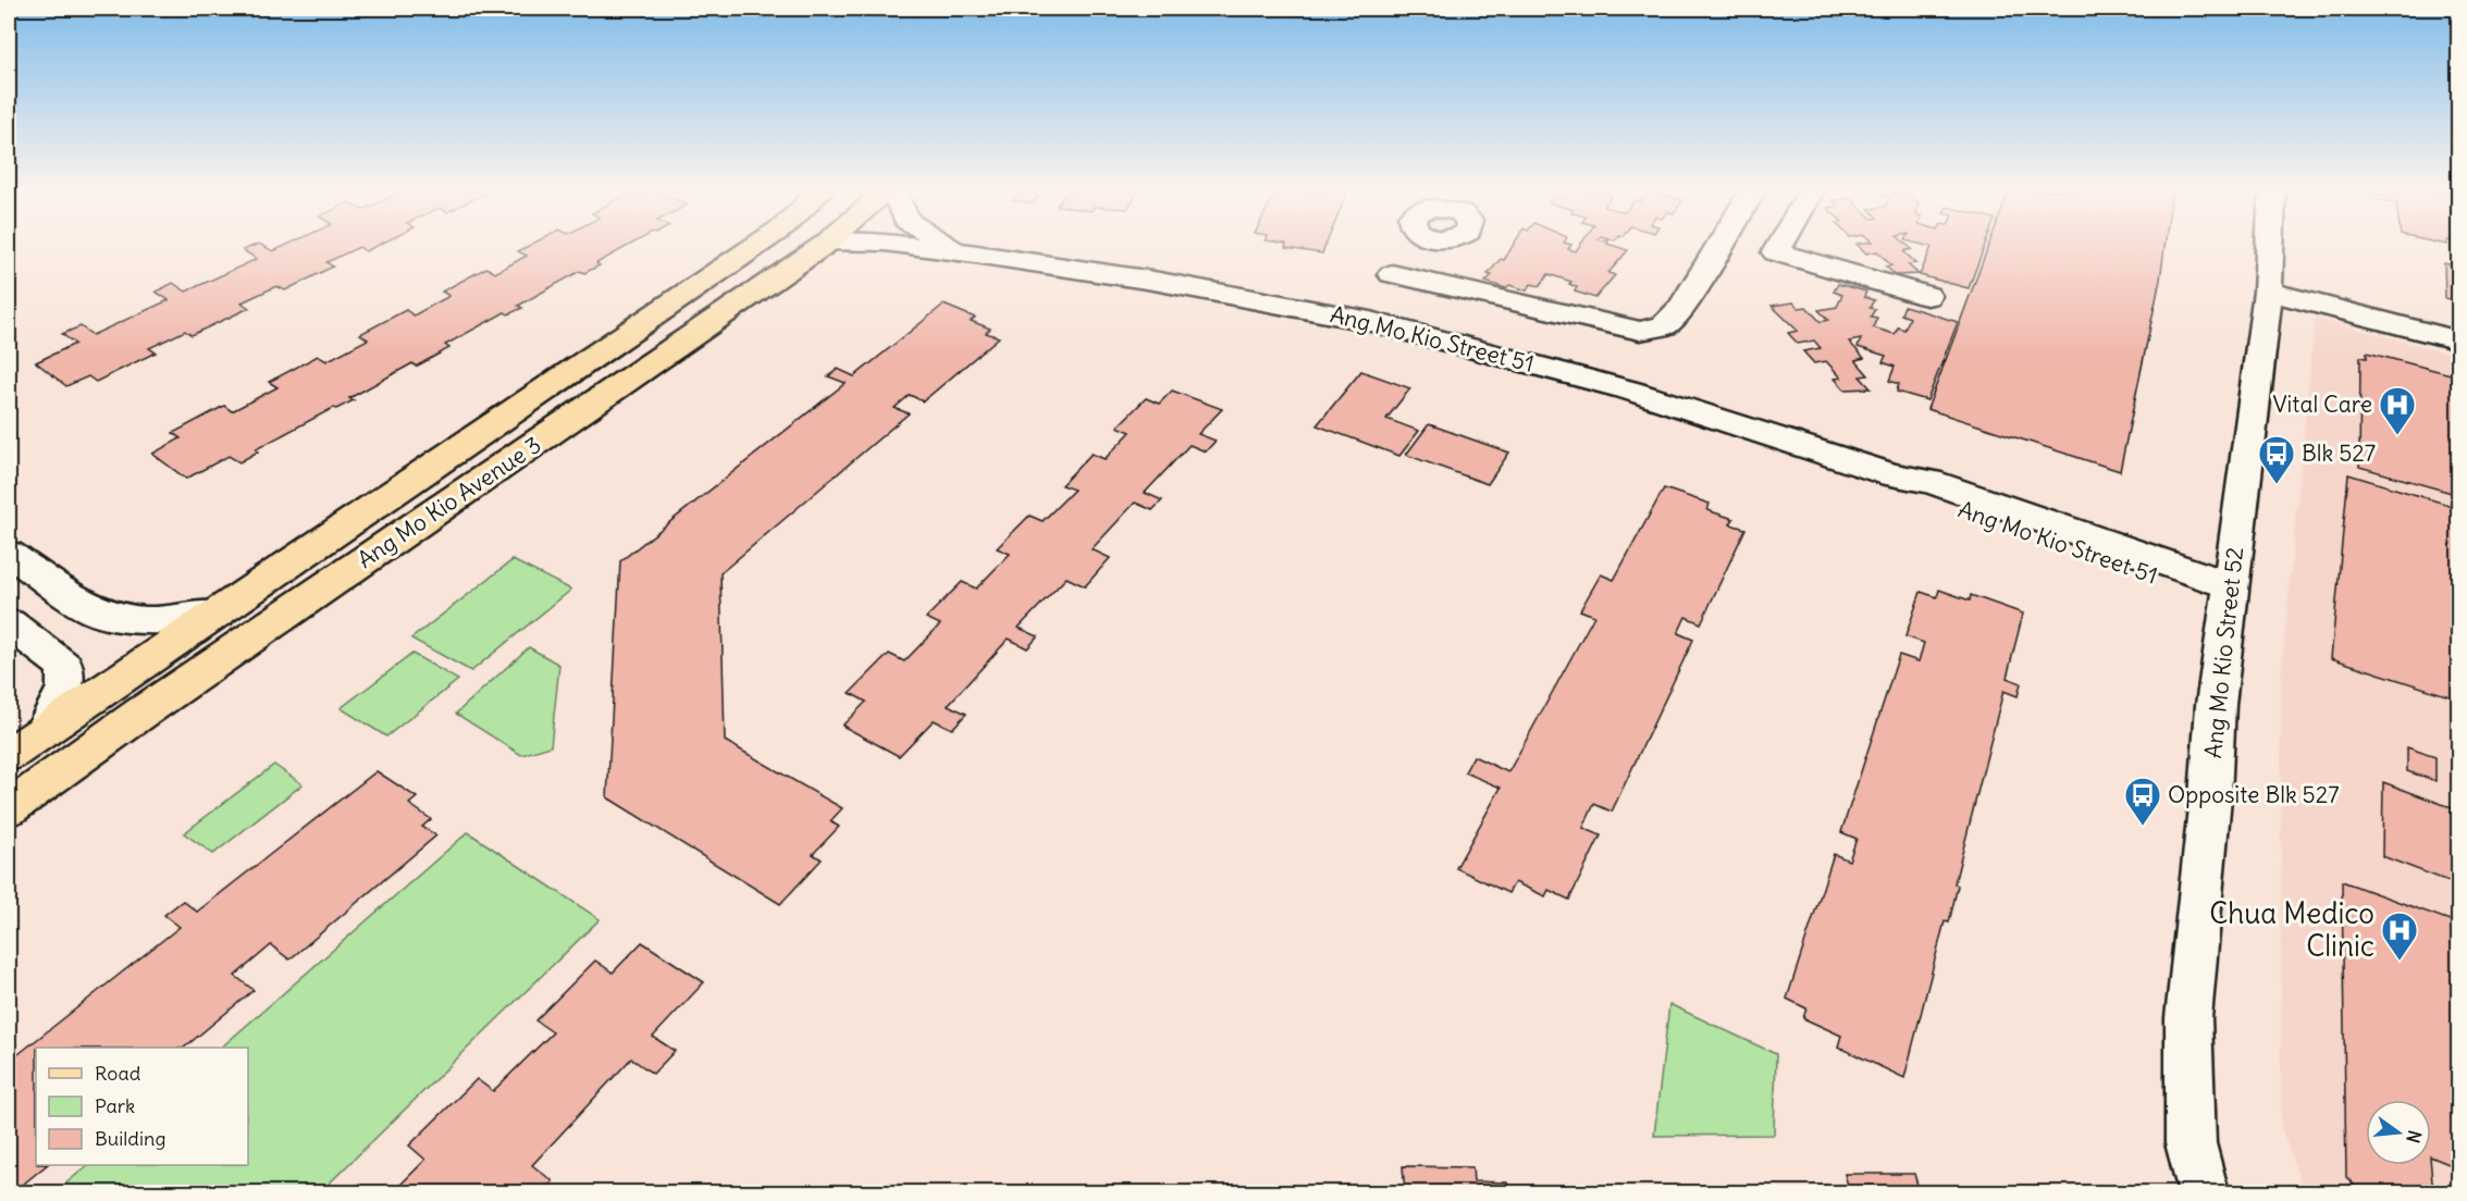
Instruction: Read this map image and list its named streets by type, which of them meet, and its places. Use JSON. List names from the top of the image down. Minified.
{"streets":{"main road":["Ang Mo Kio Avenue 3"],"street":["Ang Mo Kio Street 51","Ang Mo Kio Street 52"]},"crossings":[["Ang Mo Kio Street 51","Ang Mo Kio Street 52"]],"places":{"hospital":["Vital Care","Chua Medico Clinic"],"bus stop":["Blk 527","Opposite Blk 527"]},"legend":["Road","Park","Building"],"north":"right"}
